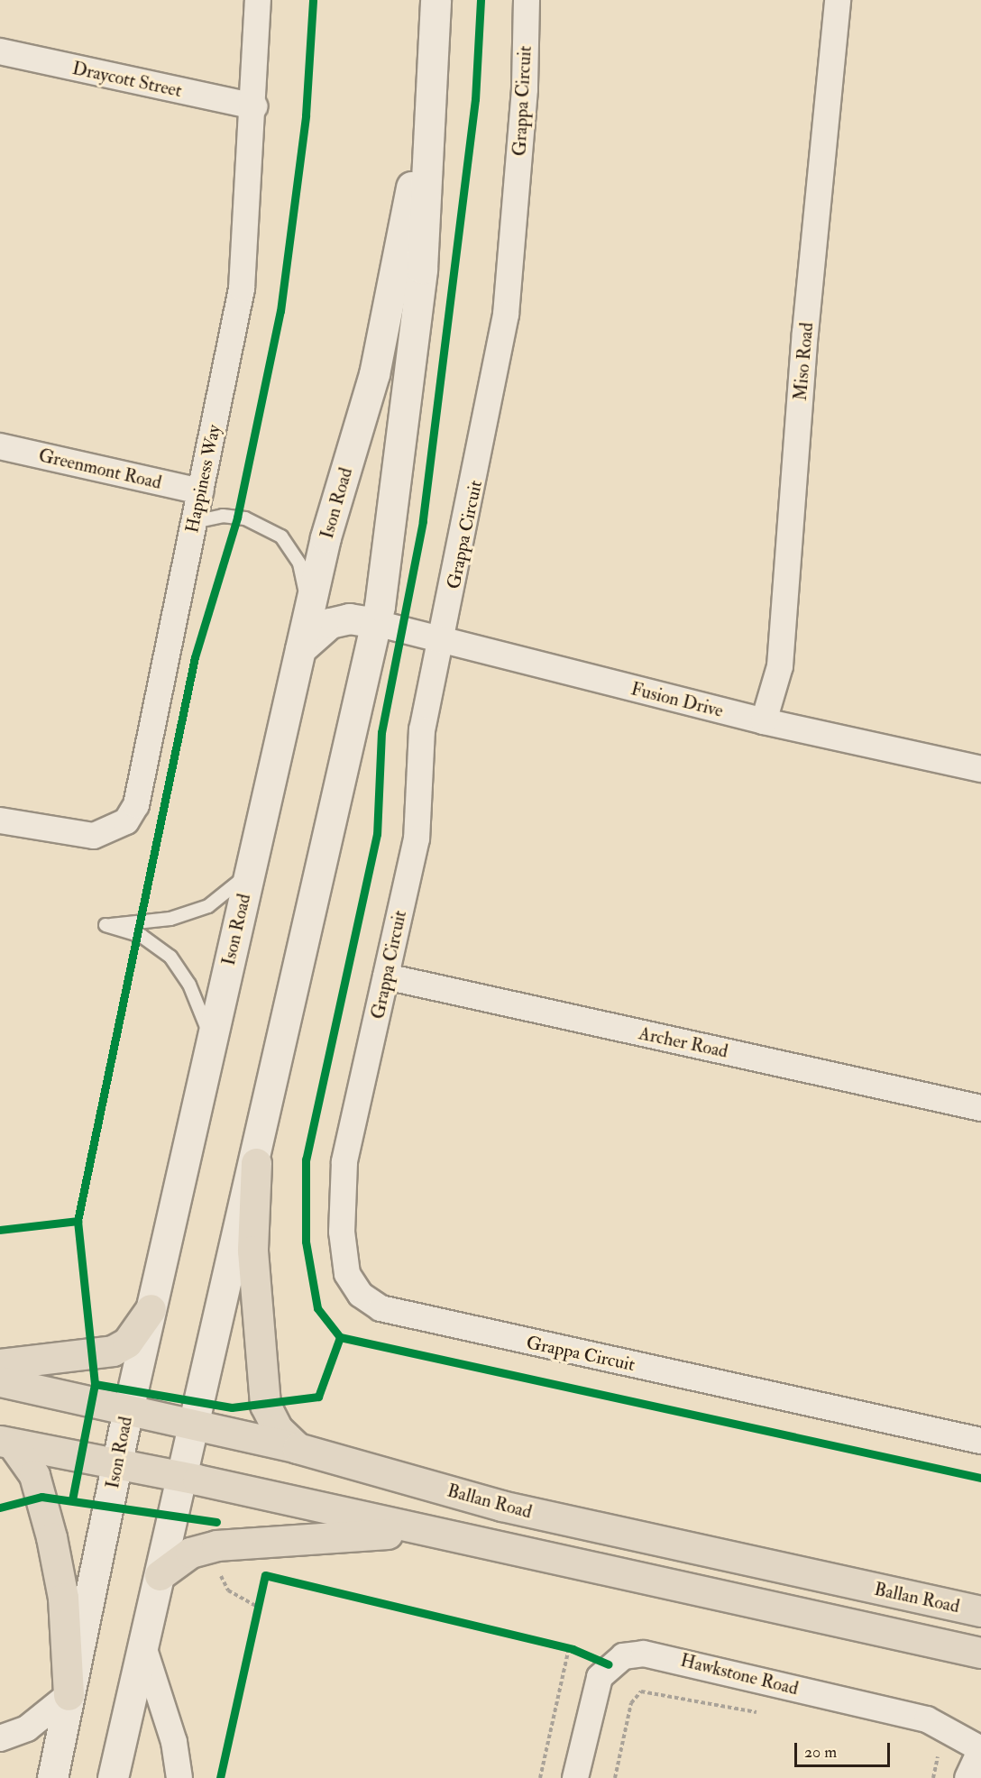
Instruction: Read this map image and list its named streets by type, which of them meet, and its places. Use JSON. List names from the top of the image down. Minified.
{"streets":{"main road":["Ison Road","Ballan Road"],"street":["Draycott Street","Grappa Circuit","Miso Road","Greenmont Road","Happiness Way","Fusion Drive","Archer Road","Hawkstone Road"]},"crossings":[["Draycott Street","Happiness Way"],["Grappa Circuit","Fusion Drive"],["Grappa Circuit","Archer Road"],["Miso Road","Fusion Drive"],["Greenmont Road","Happiness Way"],["Ison Road","Fusion Drive"],["Ison Road","Ballan Road"]],"scale_bar":"20 m"}
